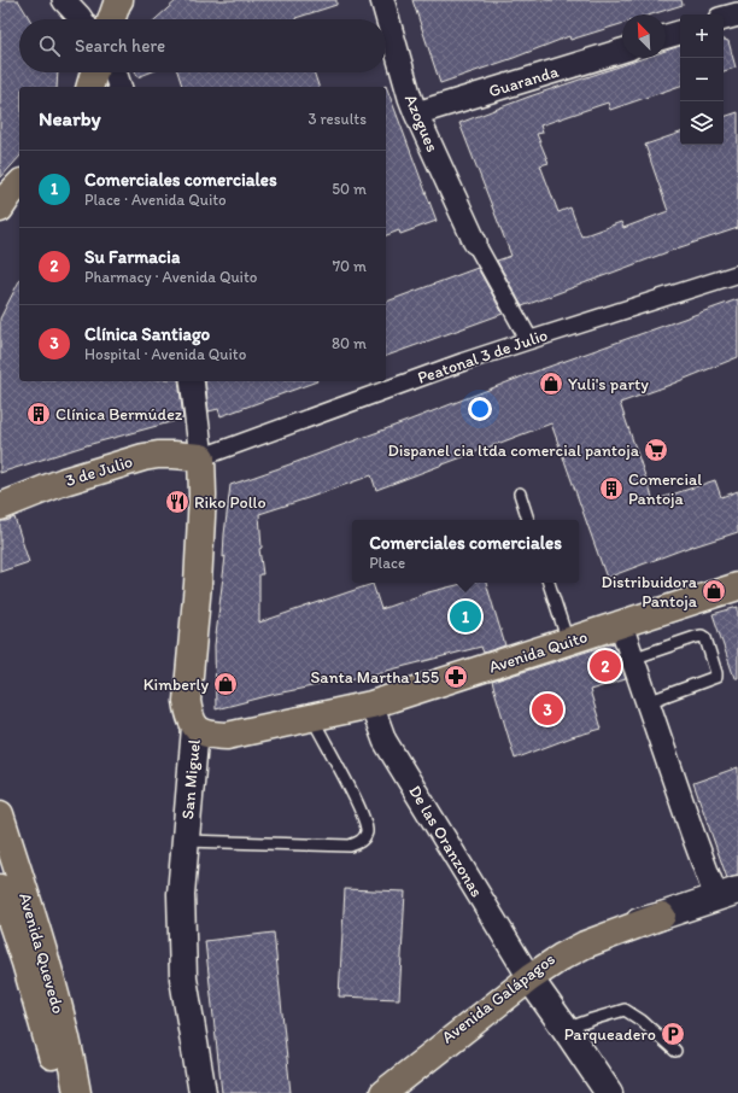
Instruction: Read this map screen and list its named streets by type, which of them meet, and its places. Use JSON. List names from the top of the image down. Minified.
{"streets":{"main road":["3 de Julio","Avenida Quito","San Miguel","Avenida Quevedo"],"street":["Guaranda","Azogues","Peatonal 3 de Julio","De las Oranzonas","Avenida Galápagos"]},"crossings":[["Guaranda","Azogues"],["Peatonal 3 de Julio","3 de Julio"],["Peatonal 3 de Julio","San Miguel"],["3 de Julio","San Miguel"],["Avenida Quito","San Miguel"],["Avenida Quito","De las Oranzonas"],["De las Oranzonas","Avenida Galápagos"]],"places":{"shop":["Yuli's party","Distribuidora Pantoja","Kimberly"],"building":["Clínica Bermúdez","Comercial Pantoja"],"supermarket":["Dispanel cia ltda comercial pantoja"],"restaurant":["Riko Pollo"],"pharmacy":["Santa Martha 155"],"parking":["Parqueadero"]},"north":"top left","page":{"map_buttons":["+","−"],"search":"Search here","heading":["Nearby","3 results"],"list":[{"mark":"1","name":"Comerciales comerciales","note":"Place · Avenida Quito","value":"50 m"},{"mark":"2","name":"Su Farmacia","note":"Pharmacy · Avenida Quito","value":"70 m"},{"mark":"3","name":"Clínica Santiago","note":"Hospital · Avenida Quito","value":"80 m"}],"popup":["Comerciales comerciales","Place"],"pins":["1","2","3"]}}
